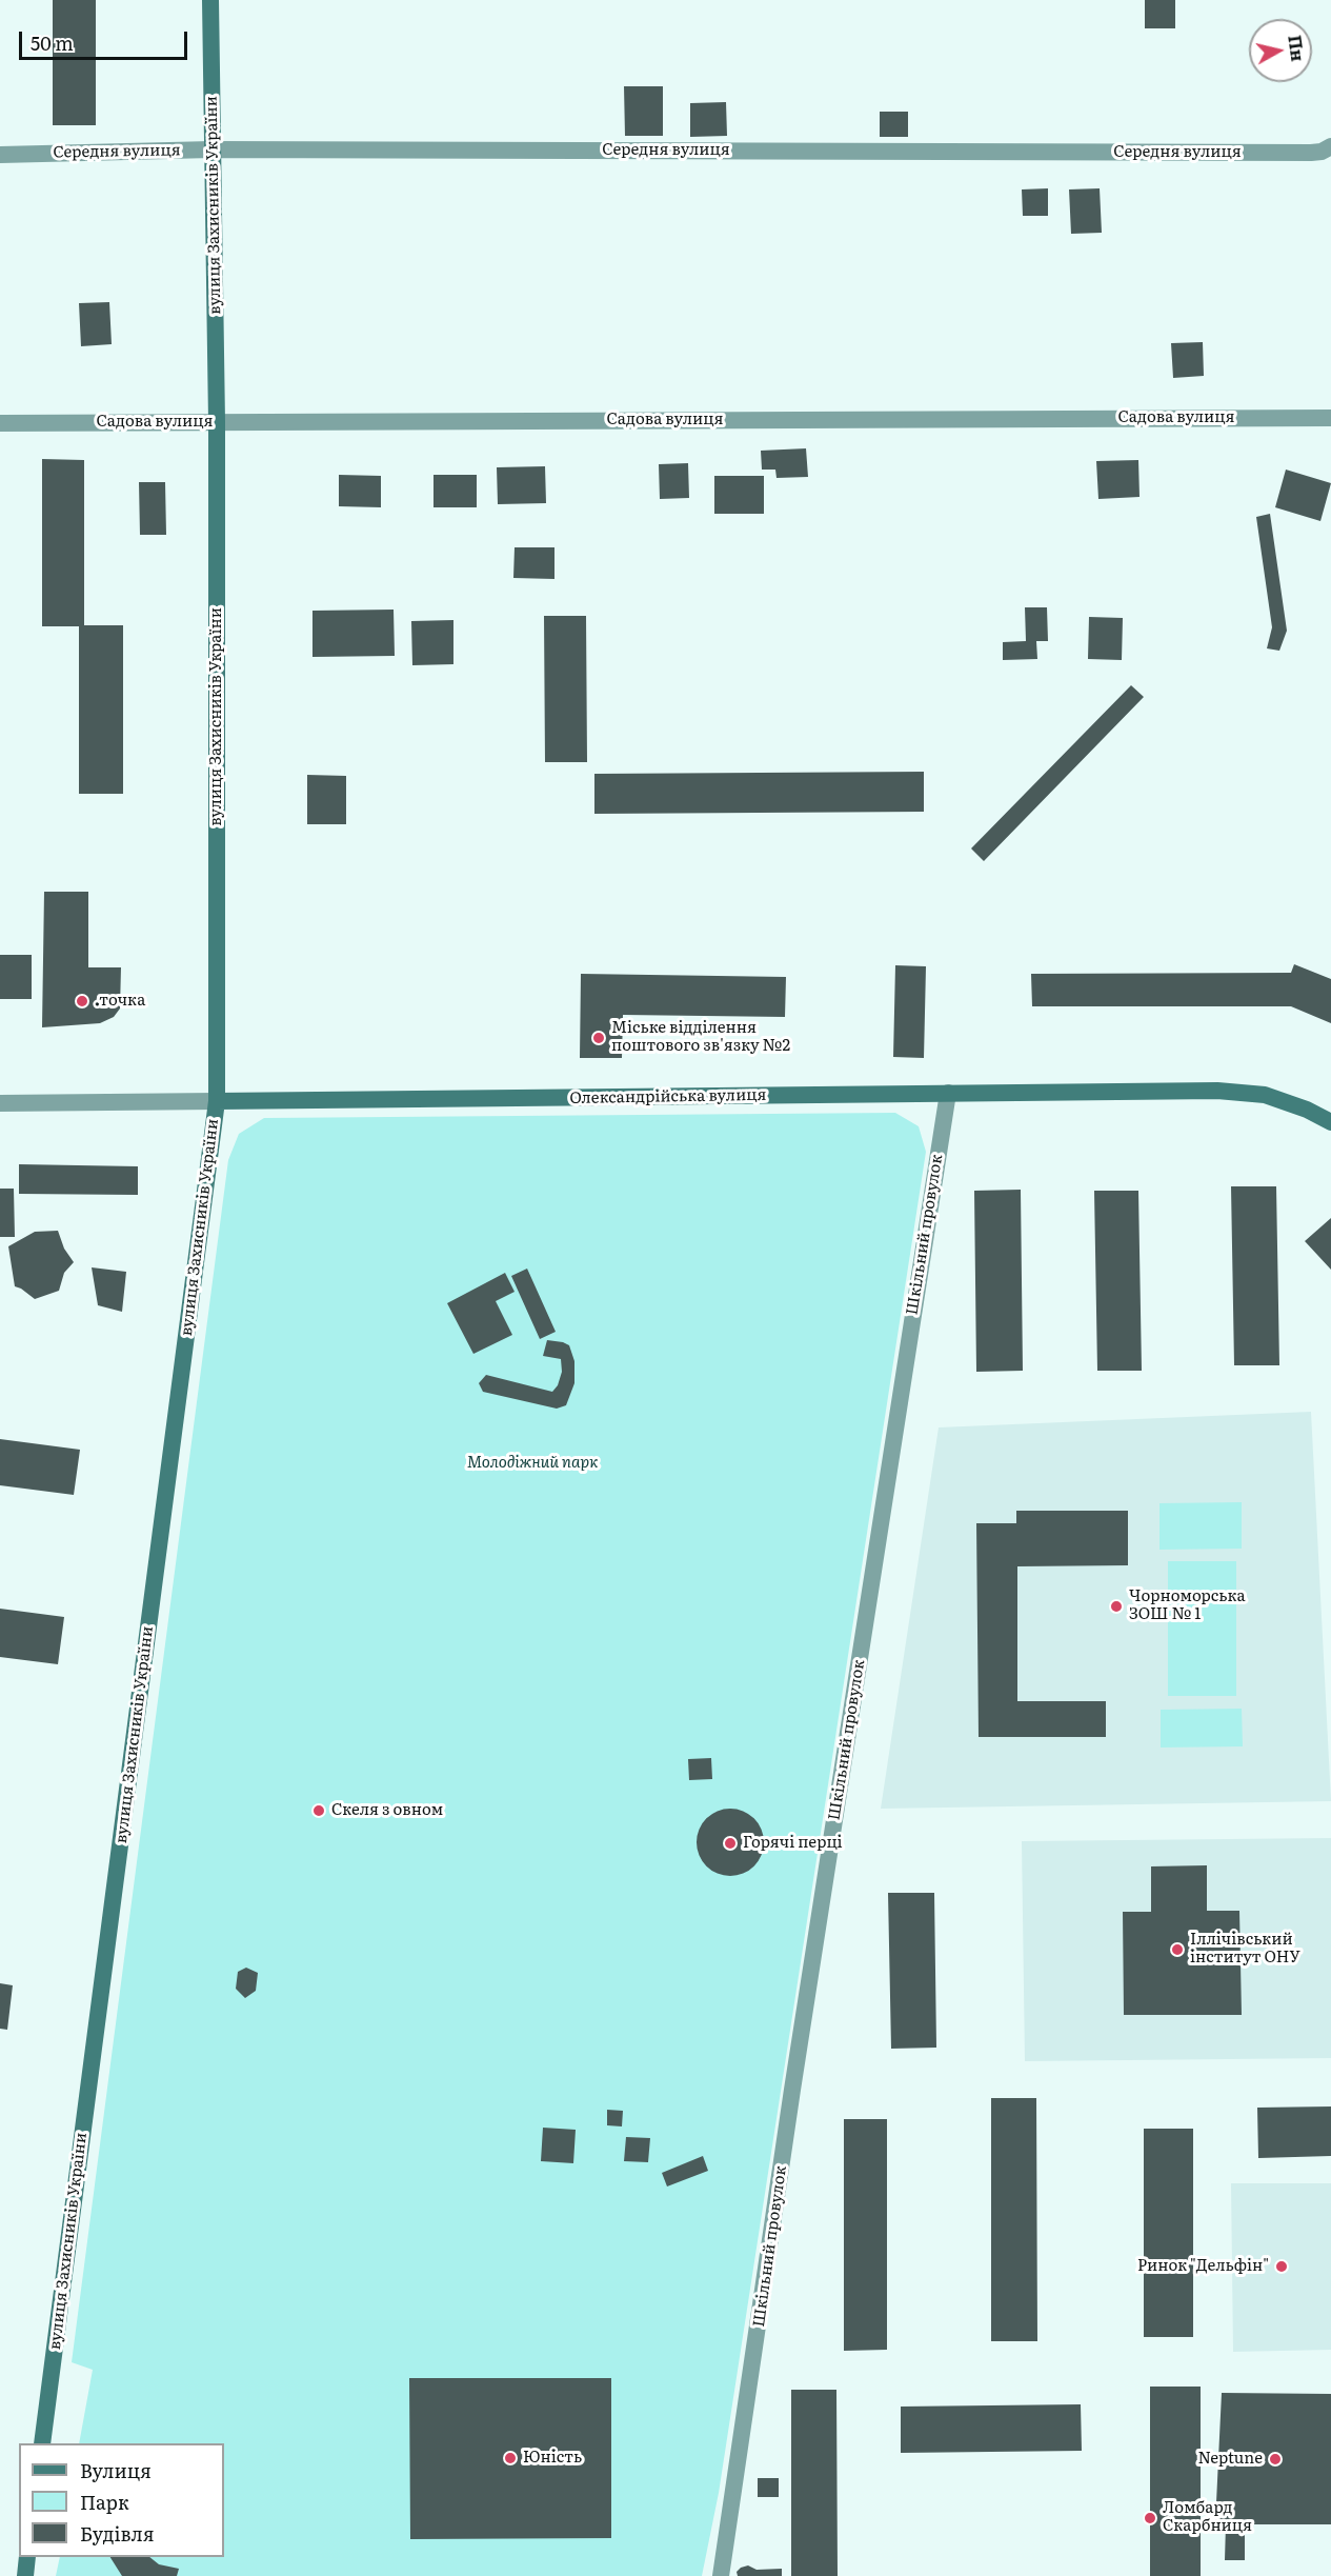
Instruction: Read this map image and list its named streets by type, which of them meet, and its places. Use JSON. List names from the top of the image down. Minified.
{"streets":{"main road":["вулиця Захисників України","Олександрійська вулиця"],"street":["Середня вулиця","Садова вулиця","Шкільний провулок"]},"crossings":[["Середня вулиця","вулиця Захисників України"],["вулиця Захисників України","Садова вулиця"],["вулиця Захисників України","Олександрійська вулиця"],["Олександрійська вулиця","Шкільний провулок"]],"parks":["Молодіжний парк"],"places":[".точка","Міське відділення поштового зв'язку №2","Чорноморська ЗОШ № 1","Скеля з овном","Горячі перці","Іллічівський інститут ОНУ","Ринок \"Дельфін\"","Юність","Neptune","Ломбард Скарбниця"],"legend":["Вулиця","Парк","Будівля"],"scale_bar":"50 m","north":"right"}
